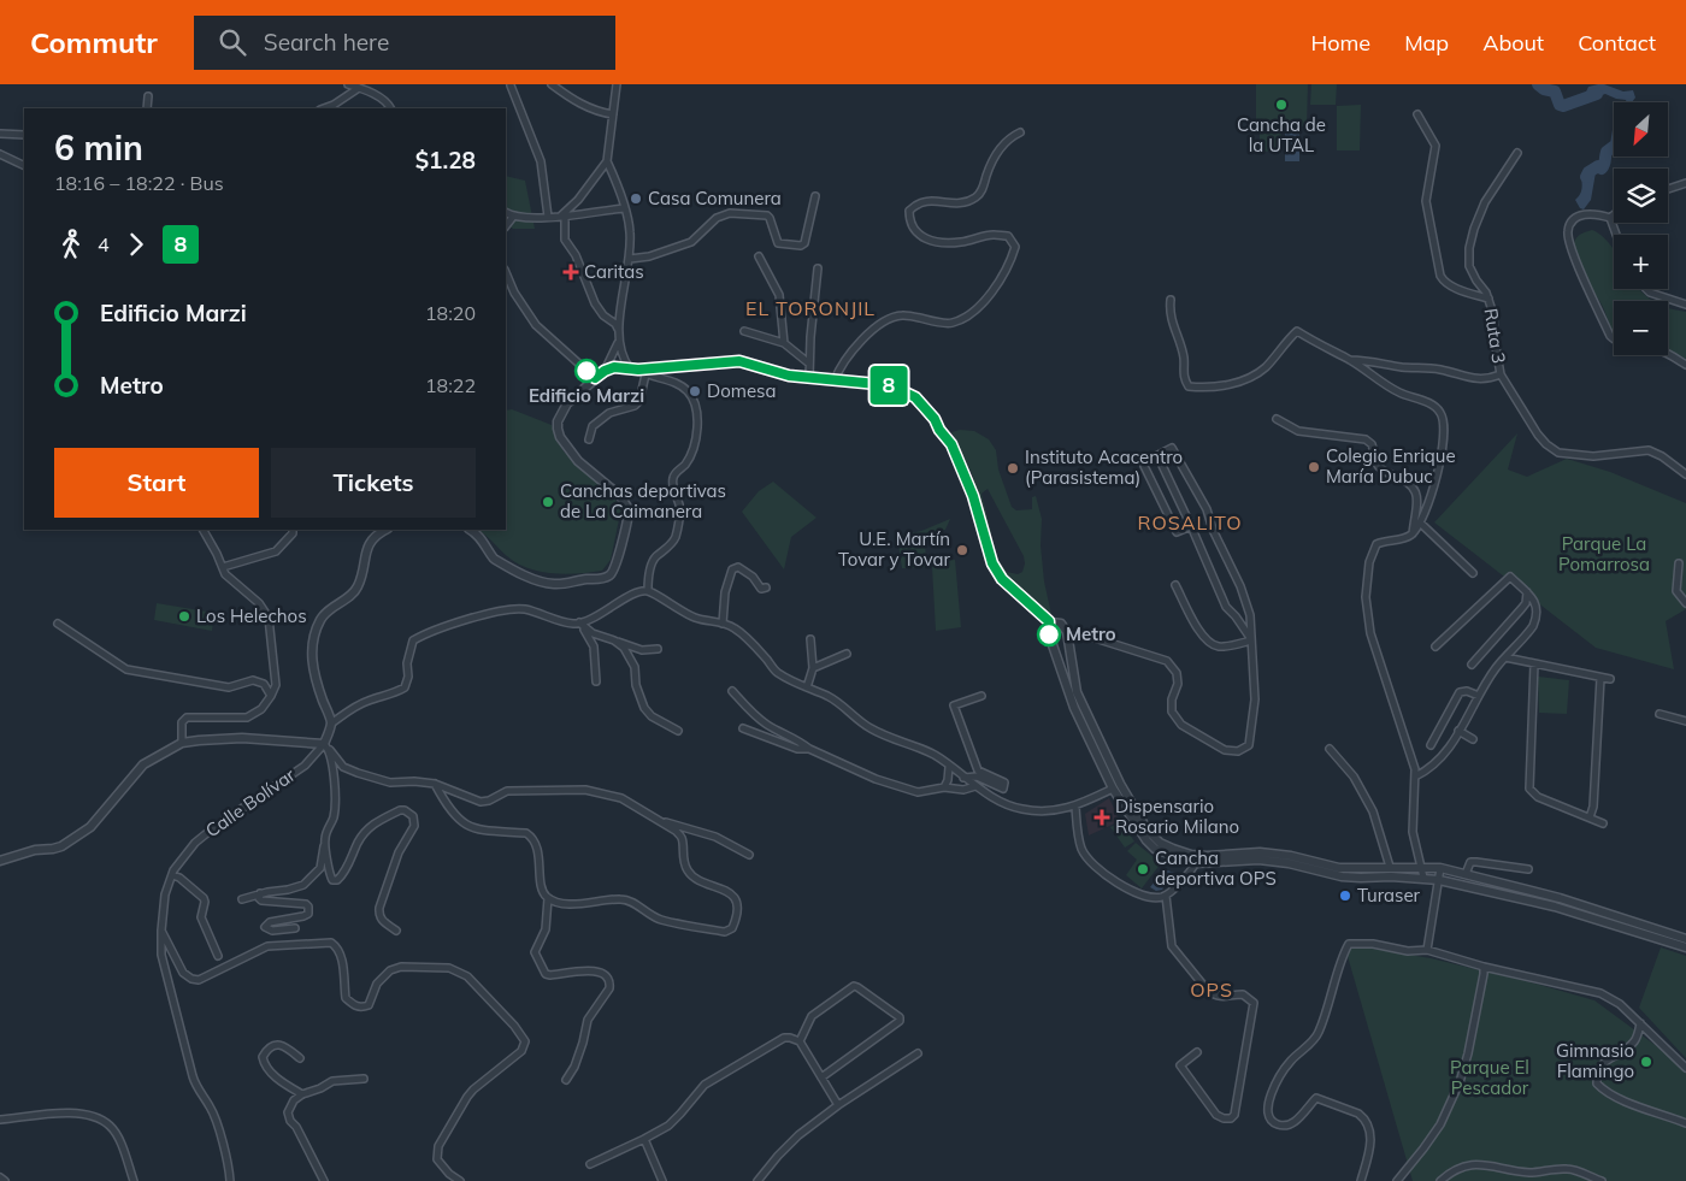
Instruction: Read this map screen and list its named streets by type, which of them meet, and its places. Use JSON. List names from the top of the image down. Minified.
{"streets":{"street":["Ruta 3","Calle Bolívar"]},"districts":["EL TORONJIL","ROSALITO","OPS"],"parks":["Parque La Pomarrosa","Parque El Pescador"],"places":{"other":["Cancha de la UTAL","Casa Comunera","Edificio Marzi","Domesa","Colegio Enrique María Dubuc","Instituto Acacentro (Parasistema)","Canchas deportivas de La Caimanera","U.E. Martín Tovar y Tovar","Los Helechos","Metro","Cancha deportiva OPS","Turaser","Gimnasio Flamingo"],"health":["Caritas","Dispensario Rosario Milano"]},"lines":["bus line 8"],"north":"bottom left","page":{"header":"Commutr","search":"Search here","nav":["Home","Map","About","Contact"],"on_map":"8","map_buttons":["+","−"],"heading":["6 min","18:16 – 18:22 · Bus","$1.28"],"legs":["4","8"],"list":[{"name":"Edificio Marzi","value":"18:20"},{"name":"Metro","value":"18:22"}],"buttons":["Start","Tickets"]}}
